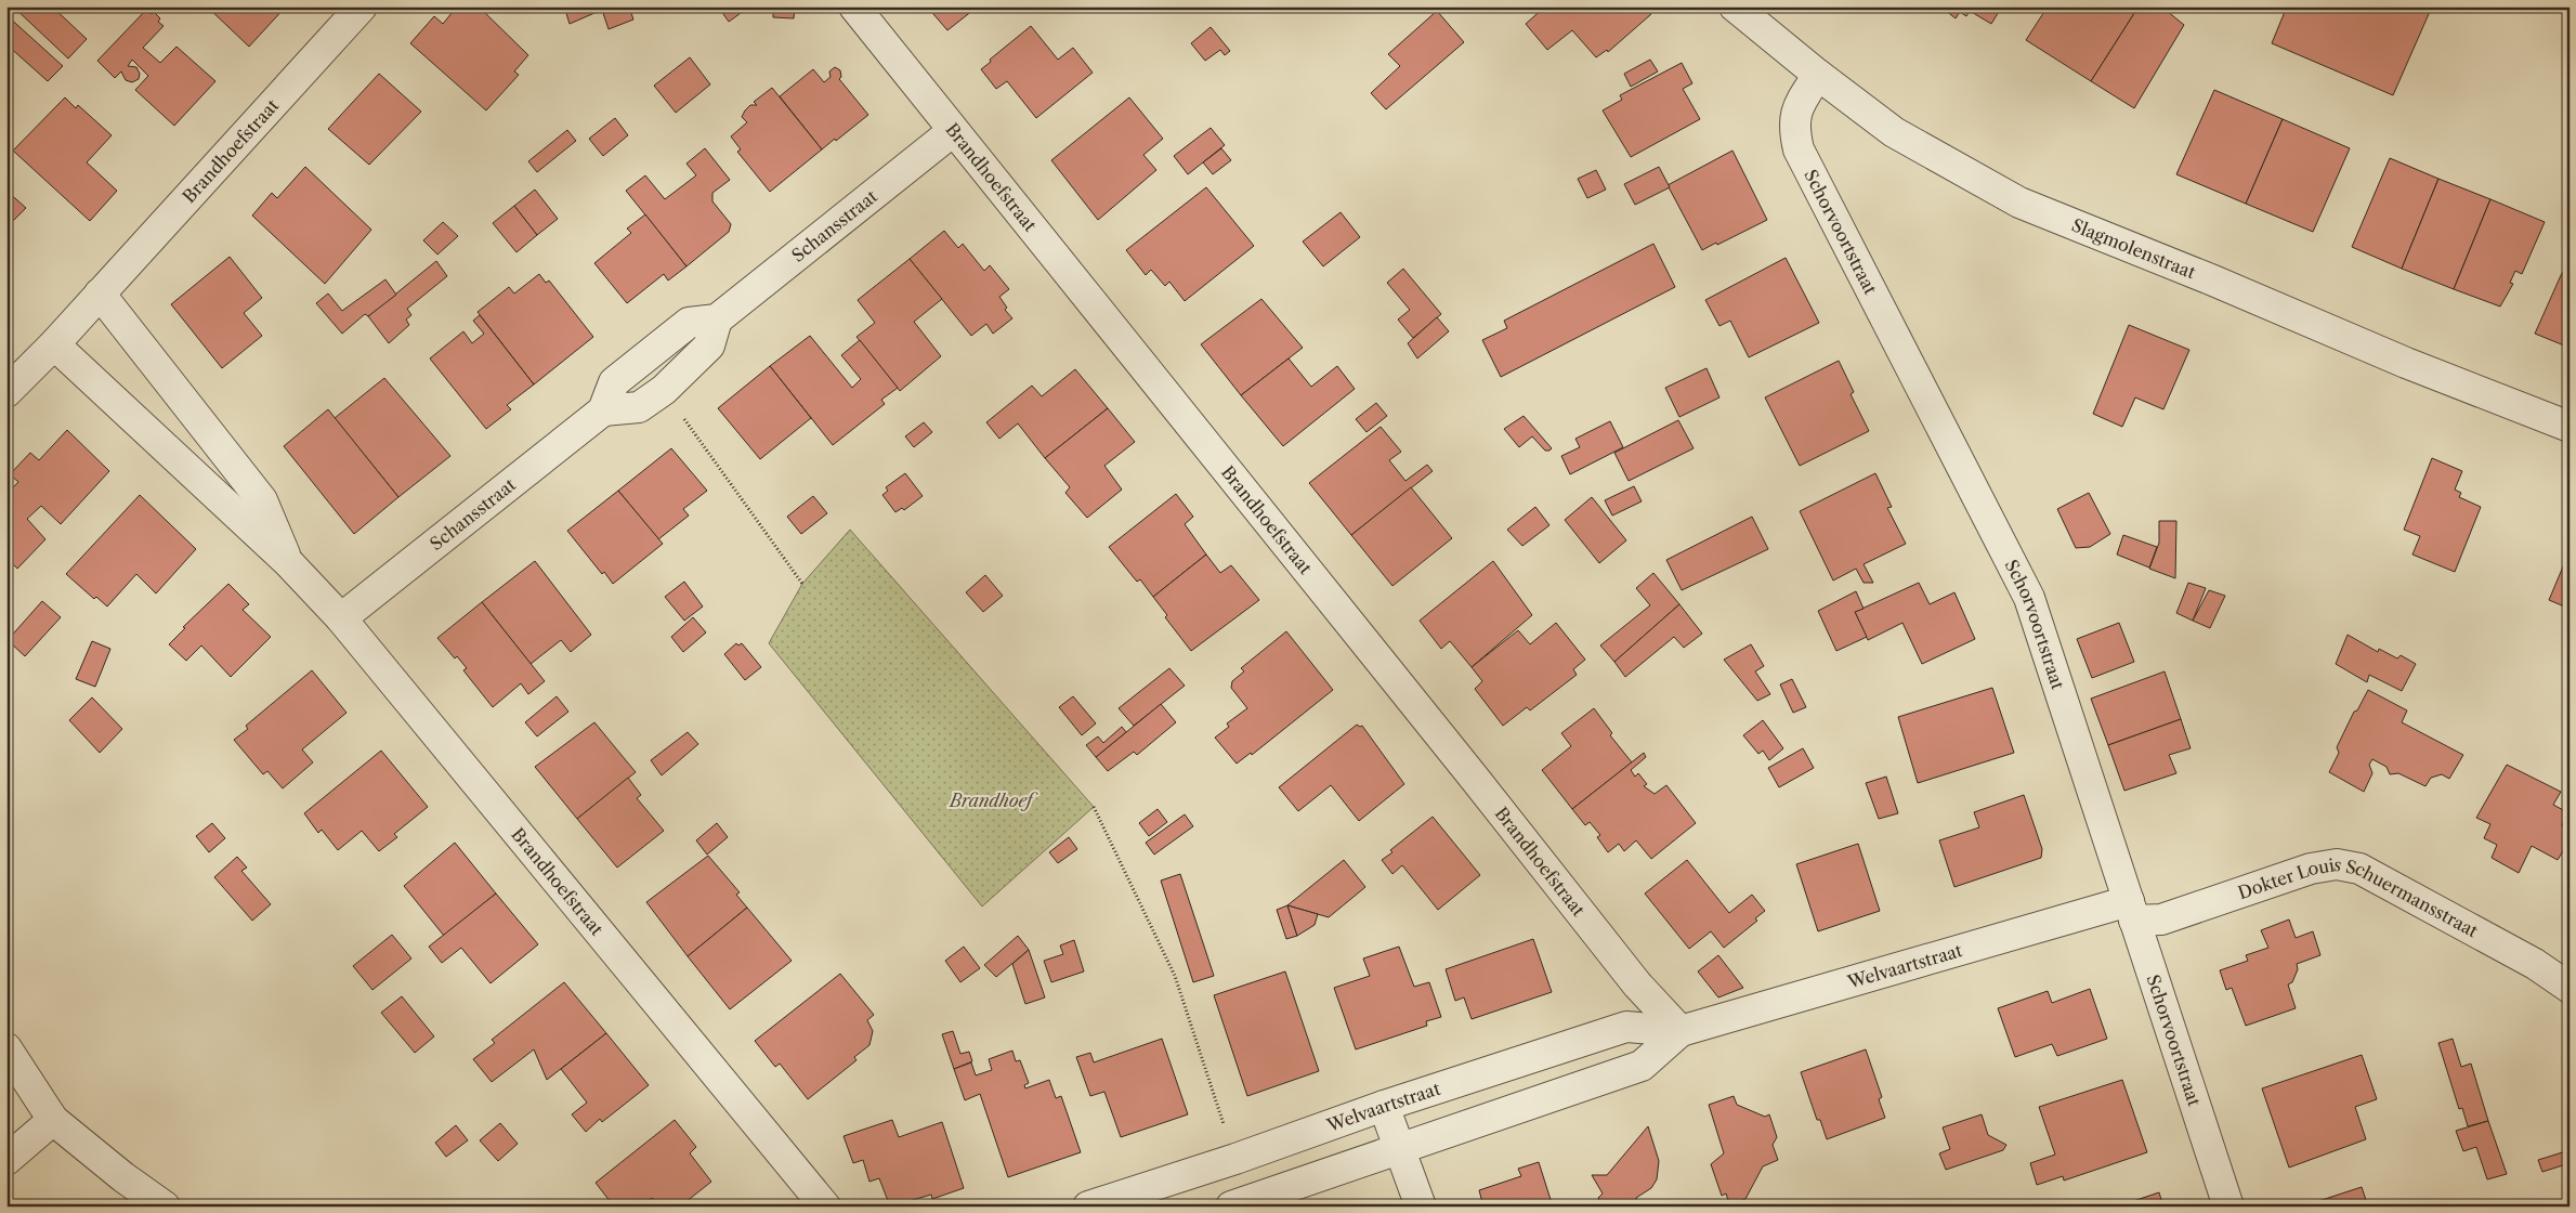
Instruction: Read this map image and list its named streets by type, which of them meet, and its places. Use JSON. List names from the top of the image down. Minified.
{"streets":{"street":["Brandhoefstraat","Schansstraat","Schorvoortstraat","Slagmolenstraat","Dokter Louis Schuermansstraat","Welvaartstraat"]},"crossings":[["Brandhoefstraat","Schansstraat"],["Brandhoefstraat","Welvaartstraat"],["Schorvoortstraat","Slagmolenstraat"],["Schorvoortstraat","Dokter Louis Schuermansstraat"],["Schorvoortstraat","Welvaartstraat"],["Dokter Louis Schuermansstraat","Welvaartstraat"]],"parks":["Brandhoef"]}
